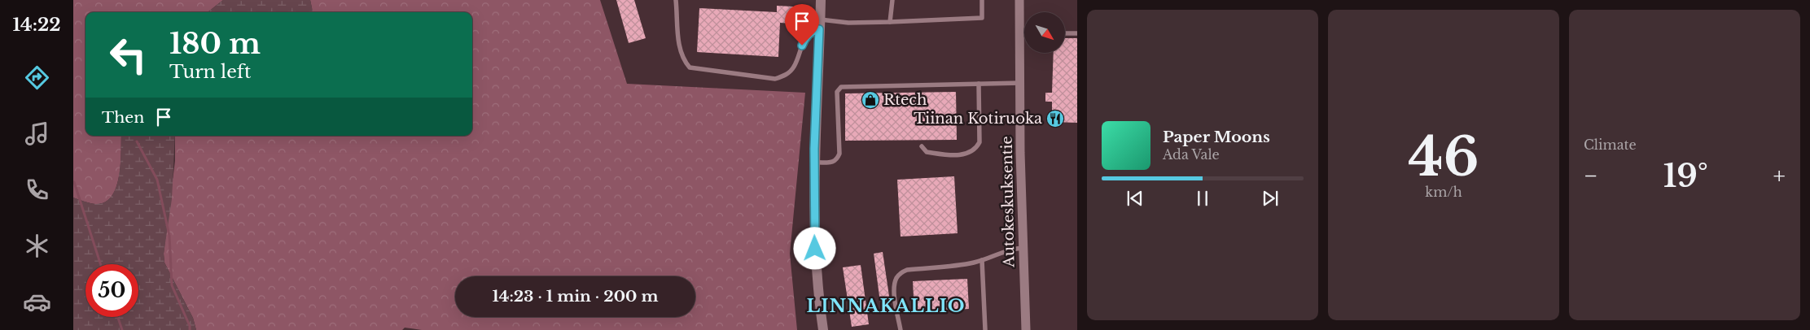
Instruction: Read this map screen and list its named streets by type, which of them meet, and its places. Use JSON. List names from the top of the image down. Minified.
{"streets":{"street":["Autokeskuksentie"]},"districts":["LINNAKALLIO"],"places":{"shop":["Rtech"],"restaurant":["Tiinan Kotiruoka"]},"north":"bottom right","page":{"tabs":"14:22","tile":[["46","km/h"],"Climate"],"turn":["180 m","Turn left"],"then":"Then","song":["Paper Moons","Ada Vale"],"heat":["−","19°","+"],"limit":"50","trip":"14:23 · 1 min · 200 m"}}
